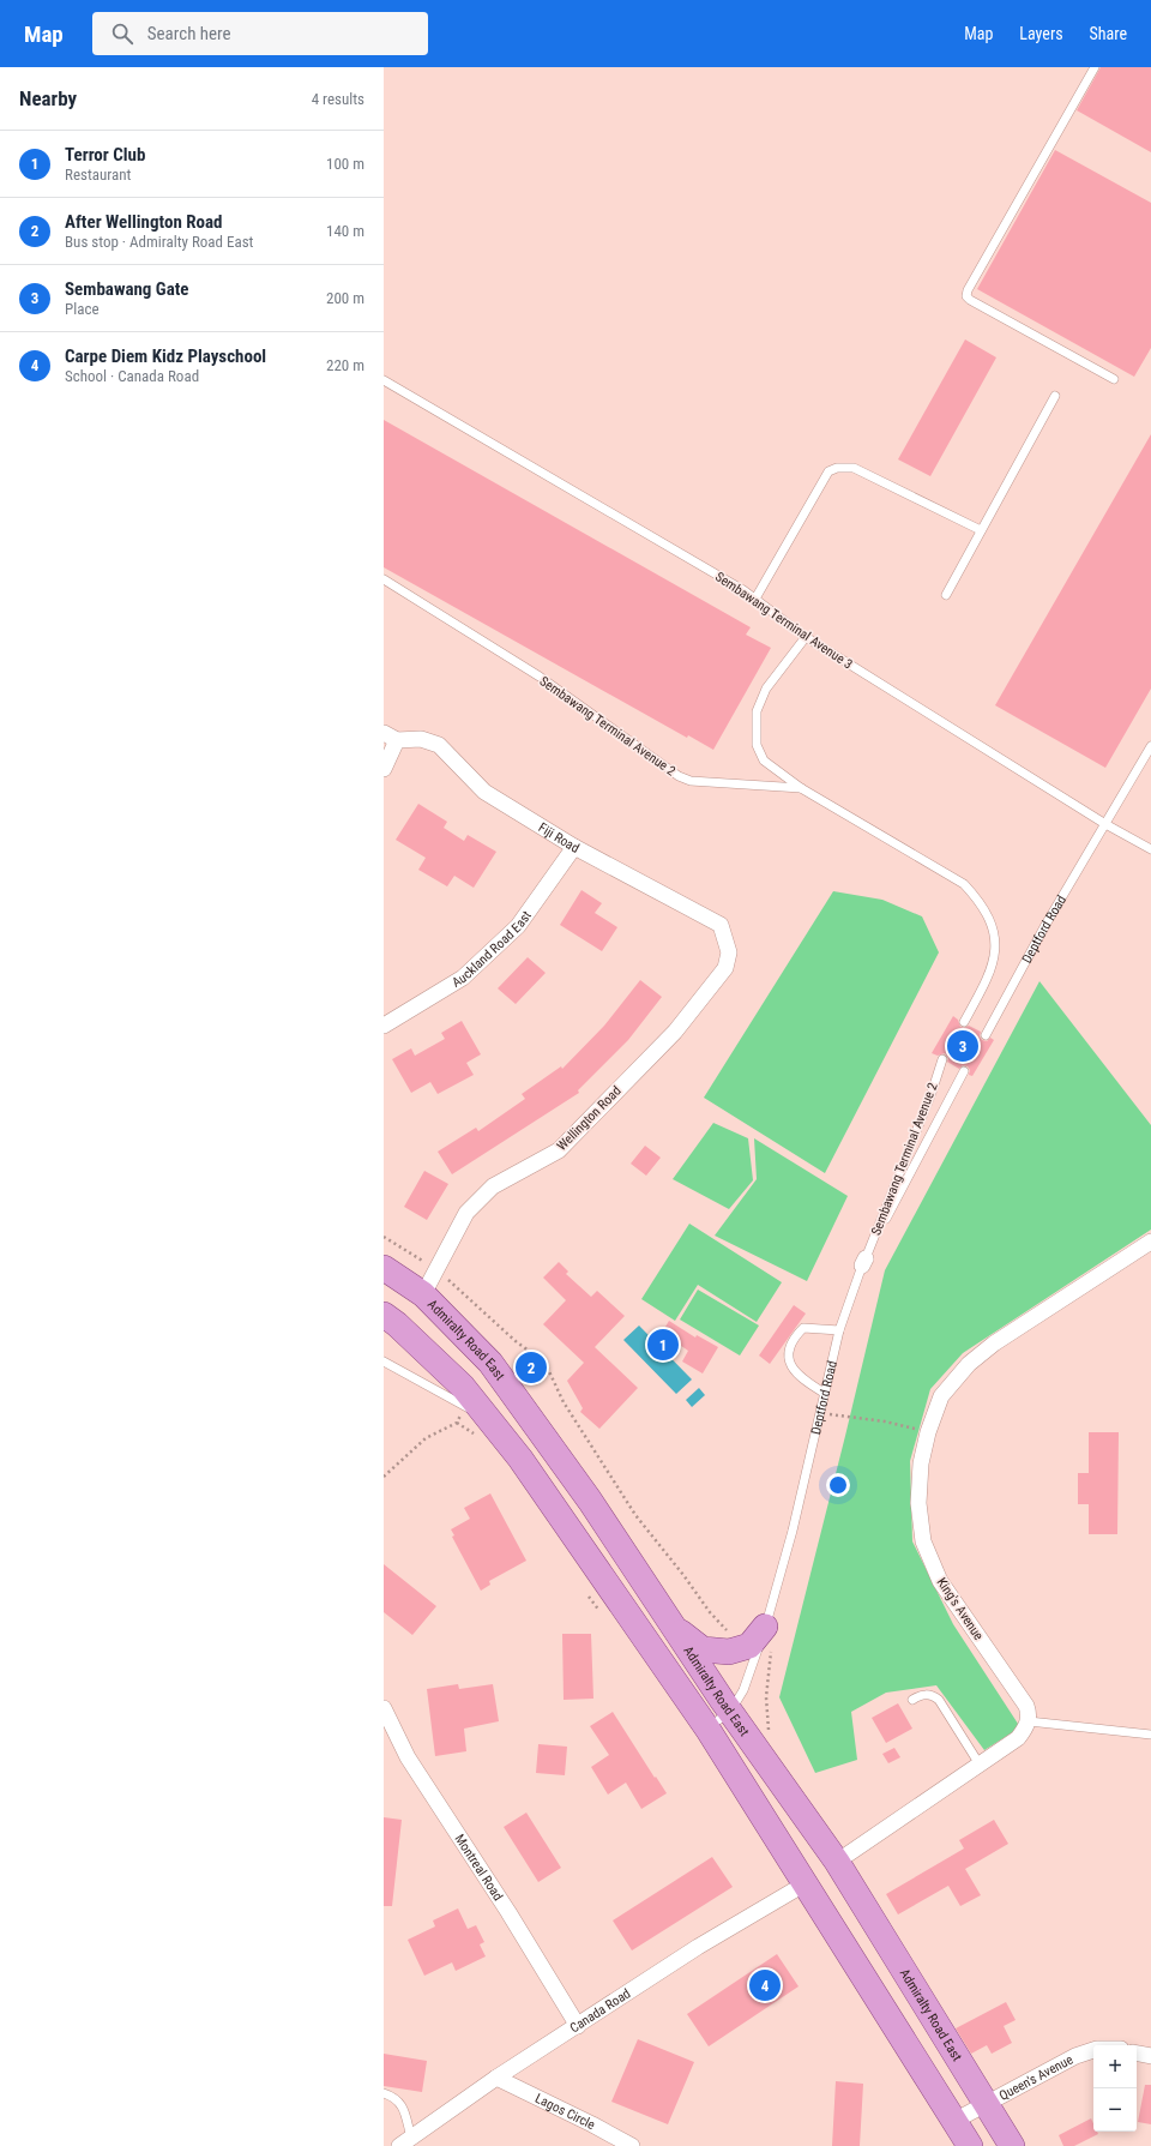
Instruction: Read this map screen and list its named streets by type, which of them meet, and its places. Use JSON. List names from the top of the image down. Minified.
{"streets":{"main road":["Admiralty Road East"],"street":["Fiji Road","Auckland Road East","Wellington Road","King's Avenue","Montreal Road","Canada Road","Queen's Avenue","Lagos Circle"],"lane":["Sembawang Terminal Avenue 3","Sembawang Terminal Avenue 2","Deptford Road"]},"crossings":[["Sembawang Terminal Avenue 3","Deptford Road"],["Sembawang Terminal Avenue 2","Deptford Road"],["Fiji Road","Auckland Road East"],["Fiji Road","Wellington Road"],["Deptford Road","Admiralty Road East"],["Wellington Road","Admiralty Road East"],["Admiralty Road East","Queen's Avenue"],["Montreal Road","Canada Road"],["Canada Road","Lagos Circle"]],"page":{"header":"Map","search":"Search here","nav":["Map","Layers","Share"],"heading":["Nearby","4 results"],"list":[{"mark":"1","name":"Terror Club","note":"Restaurant","value":"100 m"},{"mark":"2","name":"After Wellington Road","note":"Bus stop · Admiralty Road East","value":"140 m"},{"mark":"3","name":"Sembawang Gate","note":"Place","value":"200 m"},{"mark":"4","name":"Carpe Diem Kidz Playschool","note":"School · Canada Road","value":"220 m"}],"pins":["3","1","2","4"],"map_buttons":["+","−"]}}
